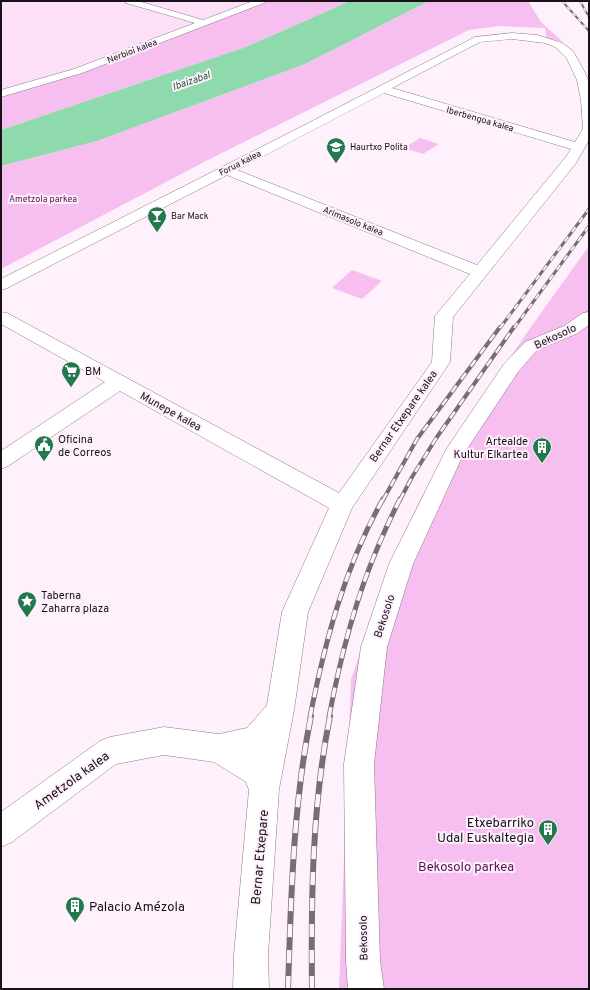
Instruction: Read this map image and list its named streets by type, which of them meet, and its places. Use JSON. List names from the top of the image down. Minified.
{"streets":{"street":["Nerbioi kalea","Iberbengoa kalea","Forua kalea","Arimasolo kalea","Bekosolo","Munepe kalea","Bernar Etxepare kalea","Ametzola kalea","Bernar Etxepare"]},"crossings":[["Iberbengoa kalea","Forua kalea"],["Iberbengoa kalea","Bernar Etxepare kalea"],["Forua kalea","Arimasolo kalea"],["Forua kalea","Bernar Etxepare kalea"],["Arimasolo kalea","Bernar Etxepare kalea"],["Munepe kalea","Bernar Etxepare kalea"],["Bernar Etxepare kalea","Bernar Etxepare"]],"water":["Ibaizabal"],"parks":["Ametzola parkea","Bekosolo parkea"],"places":{"school or university":["Haurtxo Polita"],"bar":["Bar Mack"],"supermarket":["BM"],"public building":["Oficina de Correos"],"building":["Artealde Kultur Elkartea","Etxebarriko Udal Euskaltegia","Palacio Amézola"],"place":["Taberna Zaharra plaza"]}}
